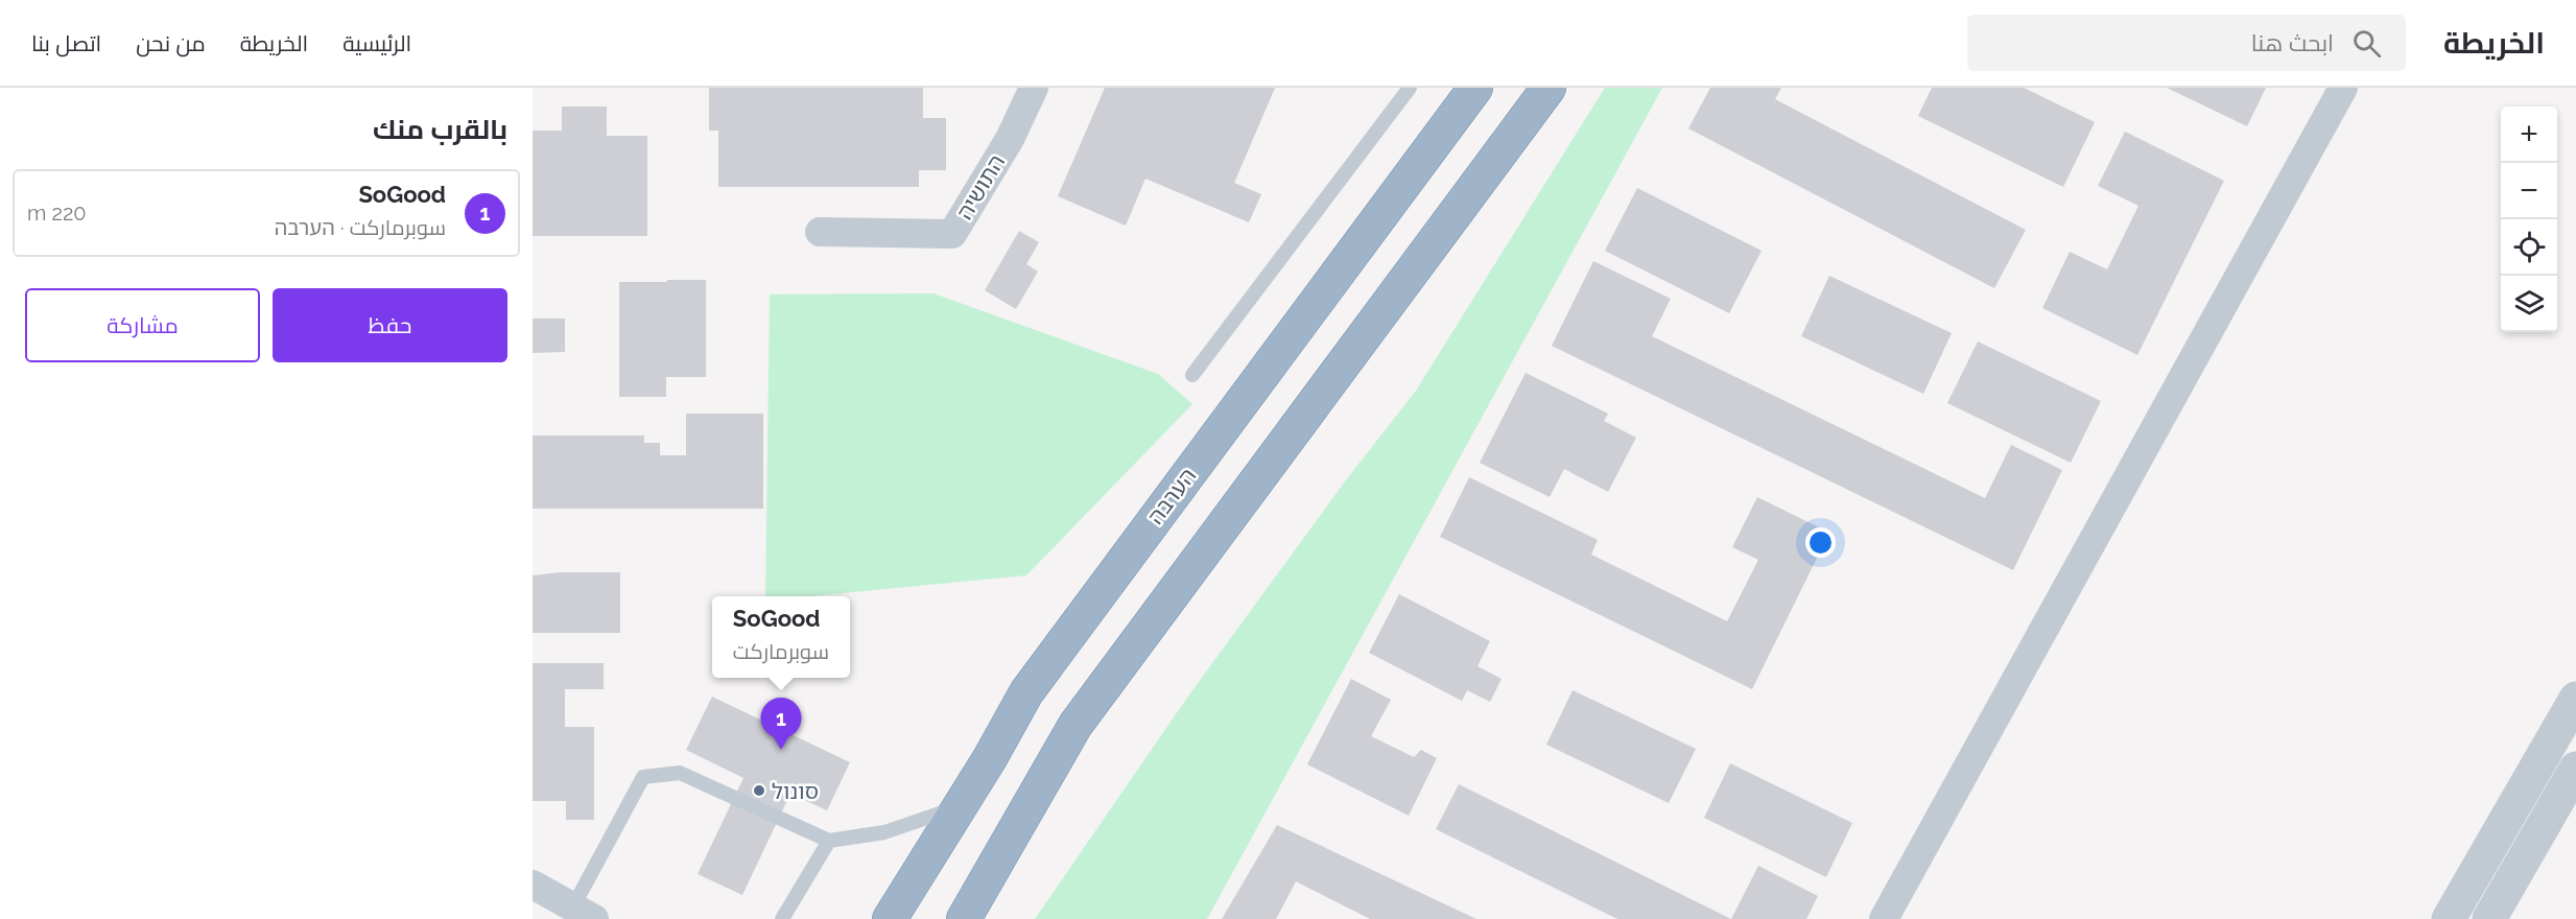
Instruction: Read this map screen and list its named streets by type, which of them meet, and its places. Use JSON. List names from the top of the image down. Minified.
{"streets":{"highway":["הערבה"],"street":["התושיה"]},"places":["סונול"],"page":{"header":"الخريطة","search":"ابحث هنا","nav":["الرئيسية","الخريطة","من نحن","اتصل بنا"],"heading":"بالقرب منك","map_buttons":["+","−"],"list":[{"mark":"1","name":"SoGood","note":"سوبرماركت · הערבה","value":"220 m"}],"buttons":["حفظ","مشاركة"],"popup":["SoGood","سوبرماركت"],"pins":"1"}}
